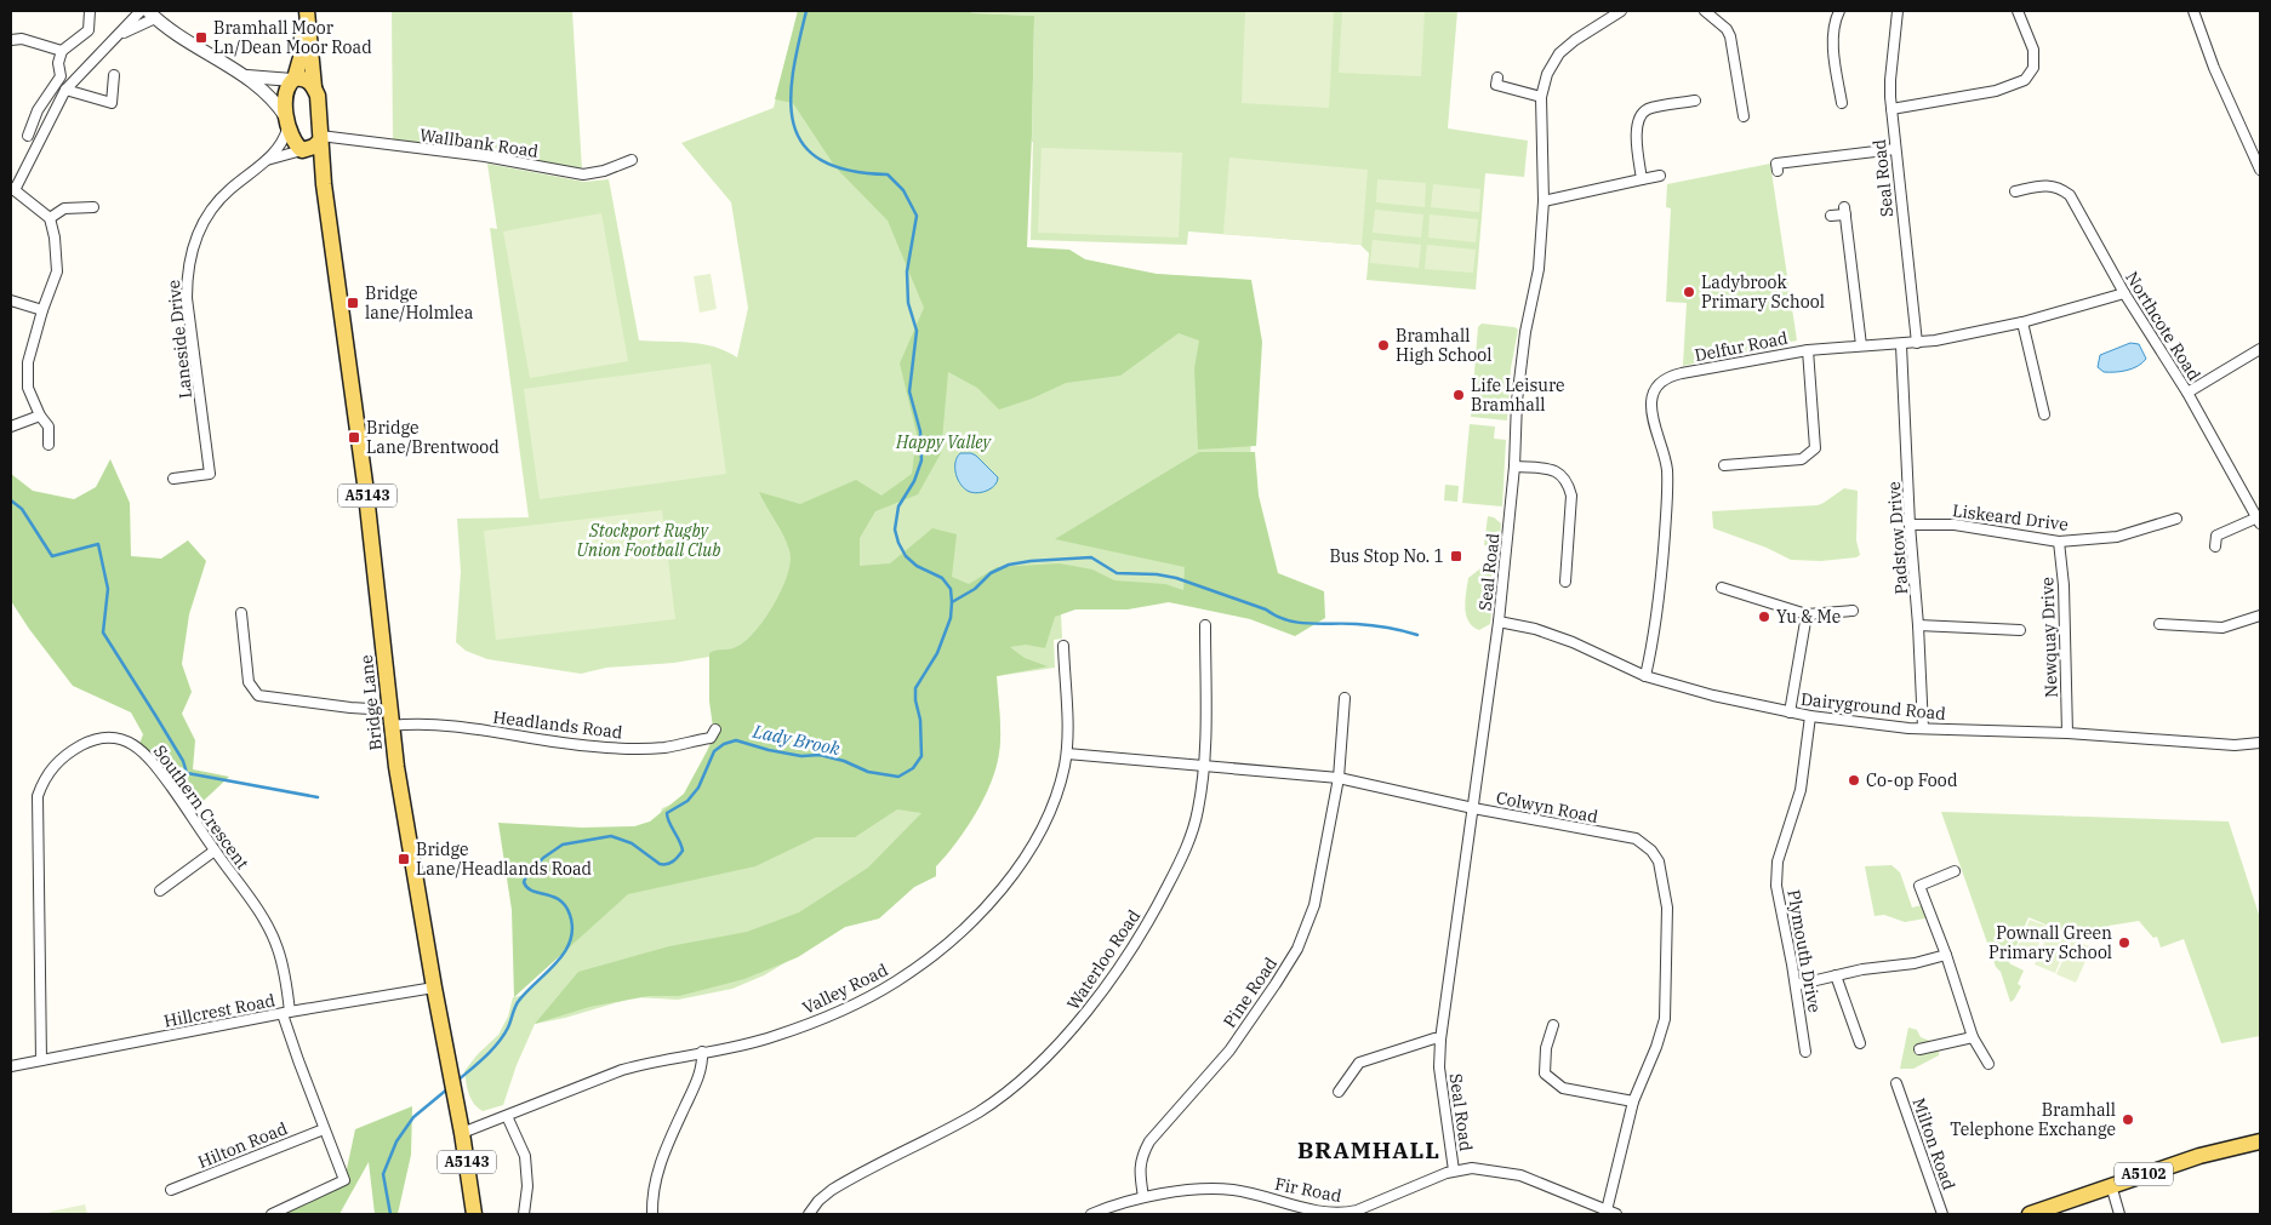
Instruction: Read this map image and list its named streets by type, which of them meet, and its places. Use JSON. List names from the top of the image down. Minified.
{"streets":{"main road":["A5143","Bridge Lane","A5102"],"street":["Wallbank Road","Seal Road","Northcote Road","Laneside Drive","Delfur Road","Liskeard Drive","Padstow Drive","Newquay Drive","Dairyground Road","Headlands Road","Southern Crescent","Colwyn Road","Plymouth Drive","Waterloo Road","Valley Road","Pine Road","Hillcrest Road","Milton Road","Hilton Road","Fir Road"]},"crossings":[["Wallbank Road","Laneside Drive"],["Wallbank Road","Bridge Lane"],["Seal Road","Delfur Road"],["Seal Road","Dairyground Road"],["Seal Road","Colwyn Road"],["Seal Road","Fir Road"],["Northcote Road","Delfur Road"],["Laneside Drive","Bridge Lane"],["Delfur Road","Padstow Drive"],["Delfur Road","Dairyground Road"],["Liskeard Drive","Padstow Drive"],["Liskeard Drive","Newquay Drive"],["Padstow Drive","Dairyground Road"],["Newquay Drive","Dairyground Road"],["Bridge Lane","Headlands Road"],["Bridge Lane","Valley Road"],["Bridge Lane","Hillcrest Road"],["Dairyground Road","Plymouth Drive"],["Southern Crescent","Hillcrest Road"],["Southern Crescent","Hilton Road"],["Colwyn Road","Waterloo Road"],["Colwyn Road","Valley Road"],["Colwyn Road","Pine Road"],["Colwyn Road","Fir Road"],["Pine Road","Fir Road"]],"districts":["BRAMHALL"],"water":["Lady Brook"],"parks":["Happy Valley","Stockport Rugby Union Football Club"],"places":{"transit":["Bramhall Moor Ln/Dean Moor Road","Bridge lane/Holmlea","Bridge Lane/Brentwood","Bus Stop No. 1","Bridge Lane/Headlands Road"],"other":["Ladybrook Primary School","Bramhall High School","Life Leisure Bramhall","Yu & Me","Co-op Food","Pownall Green Primary School","Bramhall Telephone Exchange"]}}
